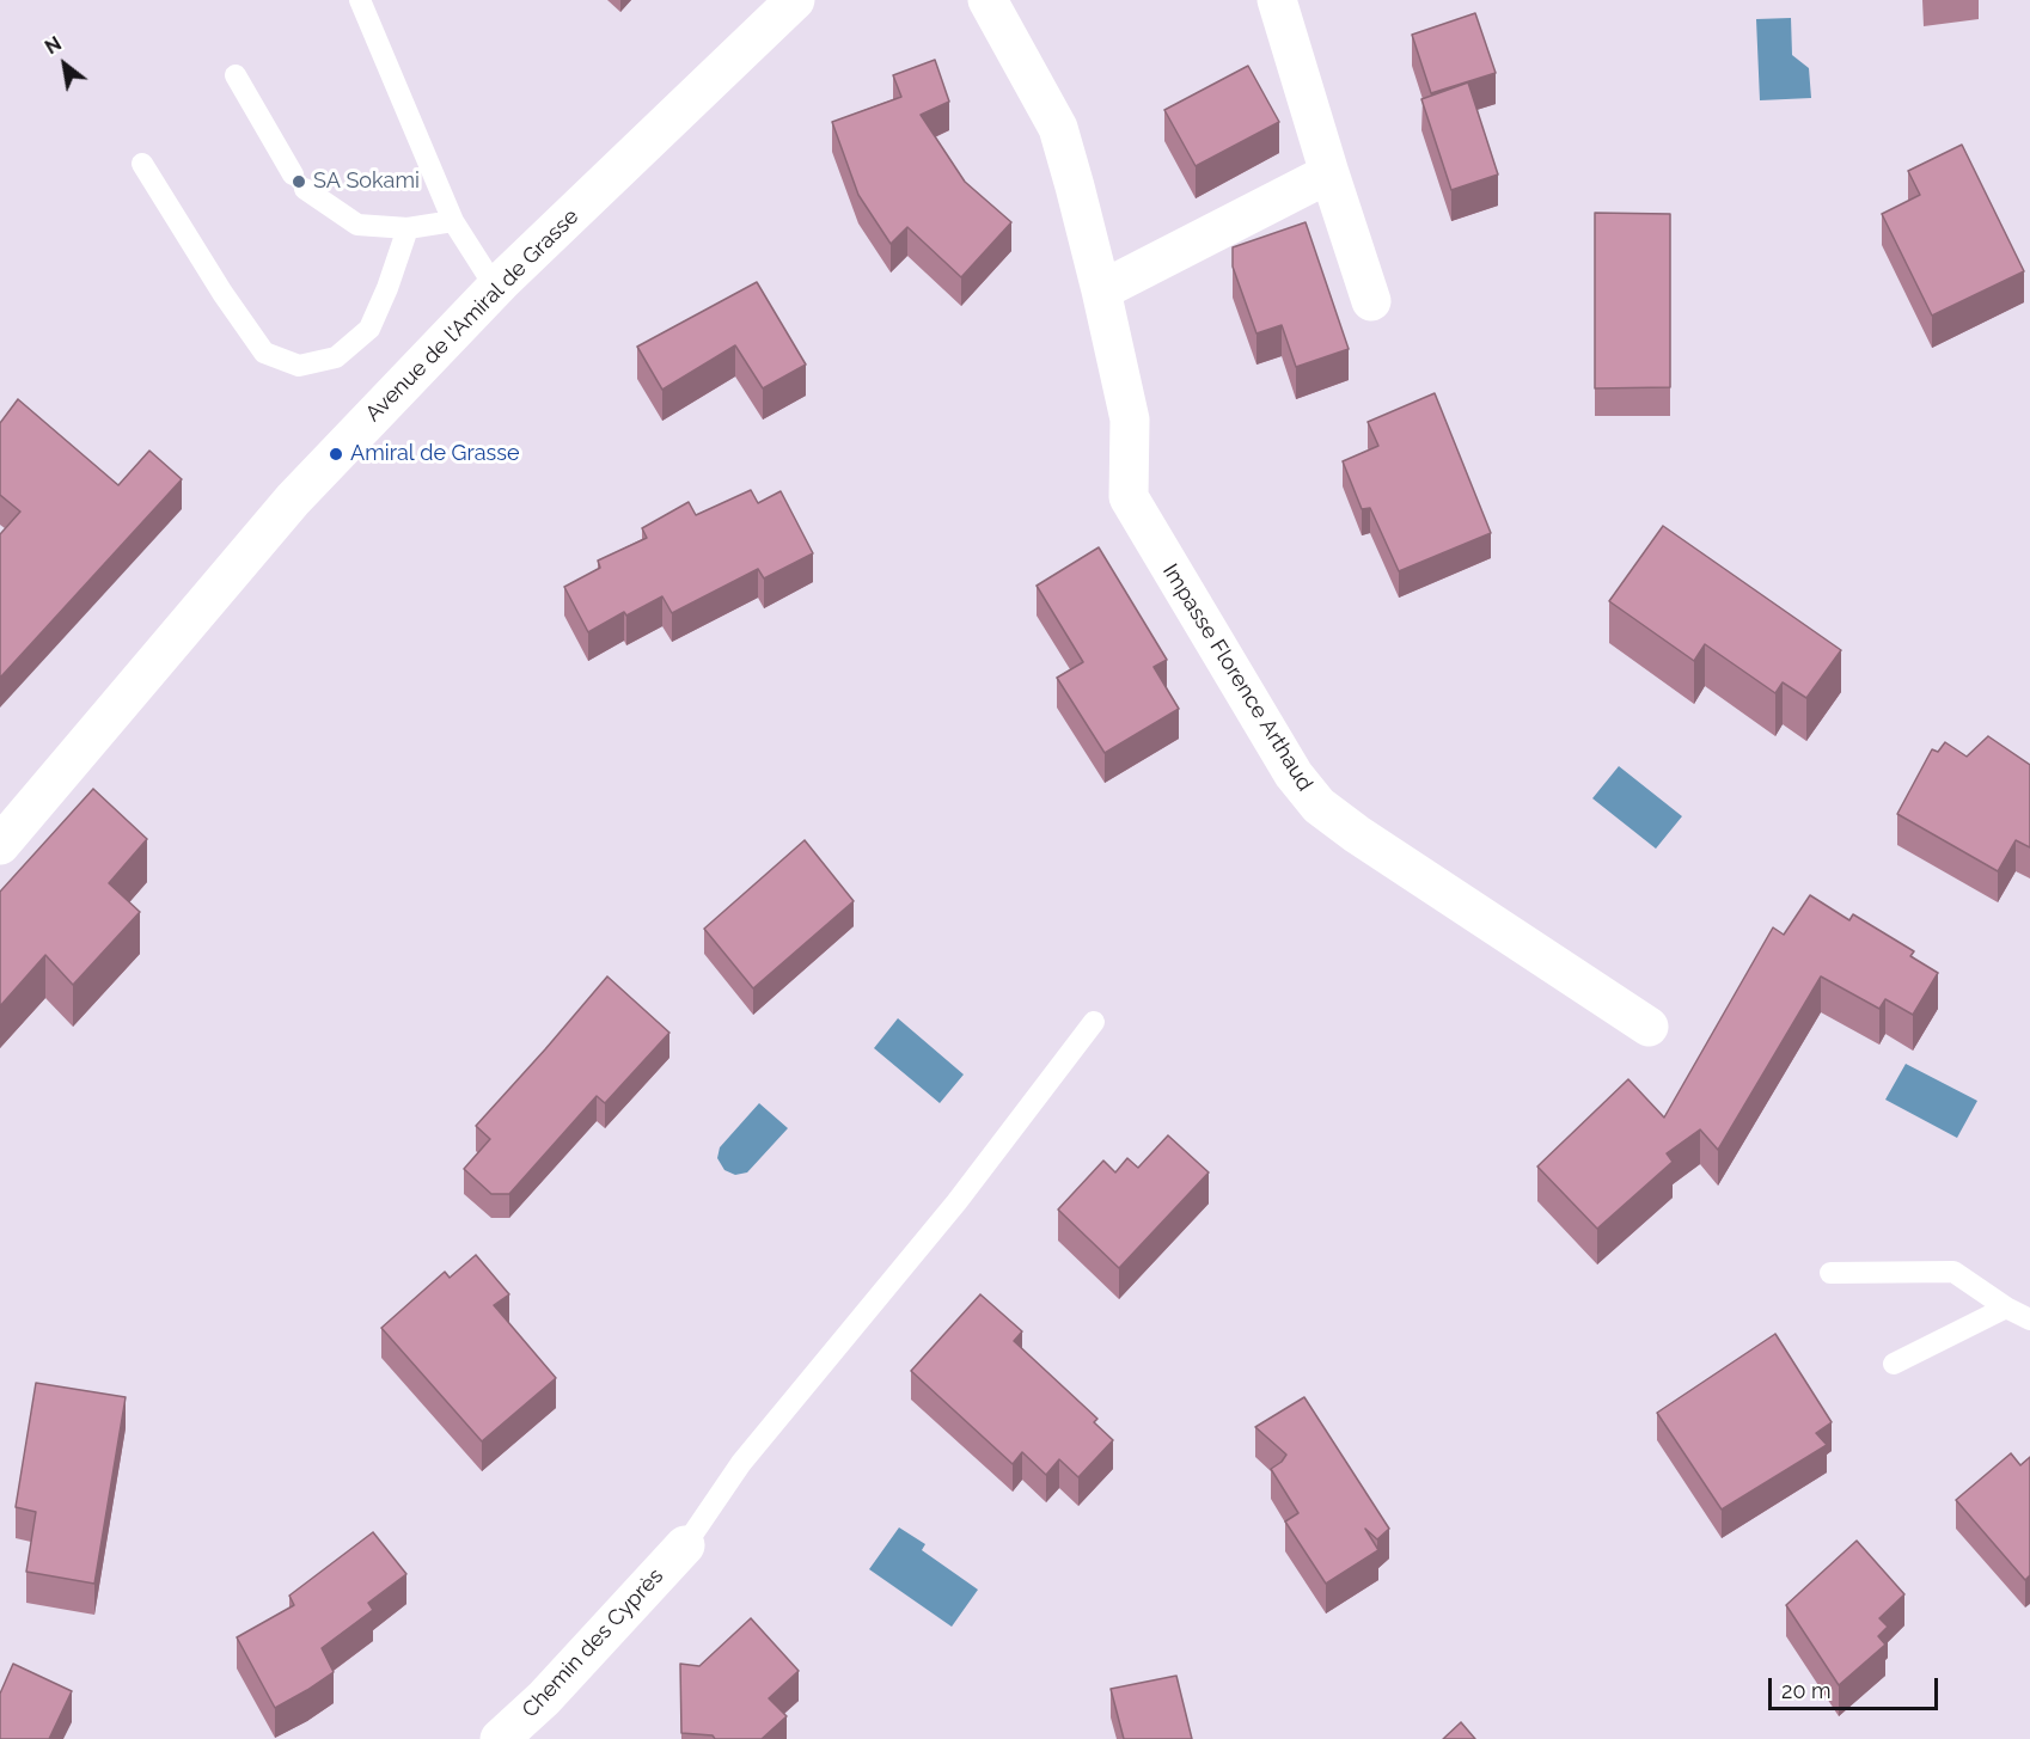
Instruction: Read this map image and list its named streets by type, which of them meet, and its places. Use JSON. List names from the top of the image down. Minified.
{"streets":{"street":["Avenue de l'Amiral de Grasse","Impasse Florence Arthaud","Chemin des Cyprès"]},"places":["SA Sokami","Amiral de Grasse"],"scale_bar":"20 m","north":"top left"}
